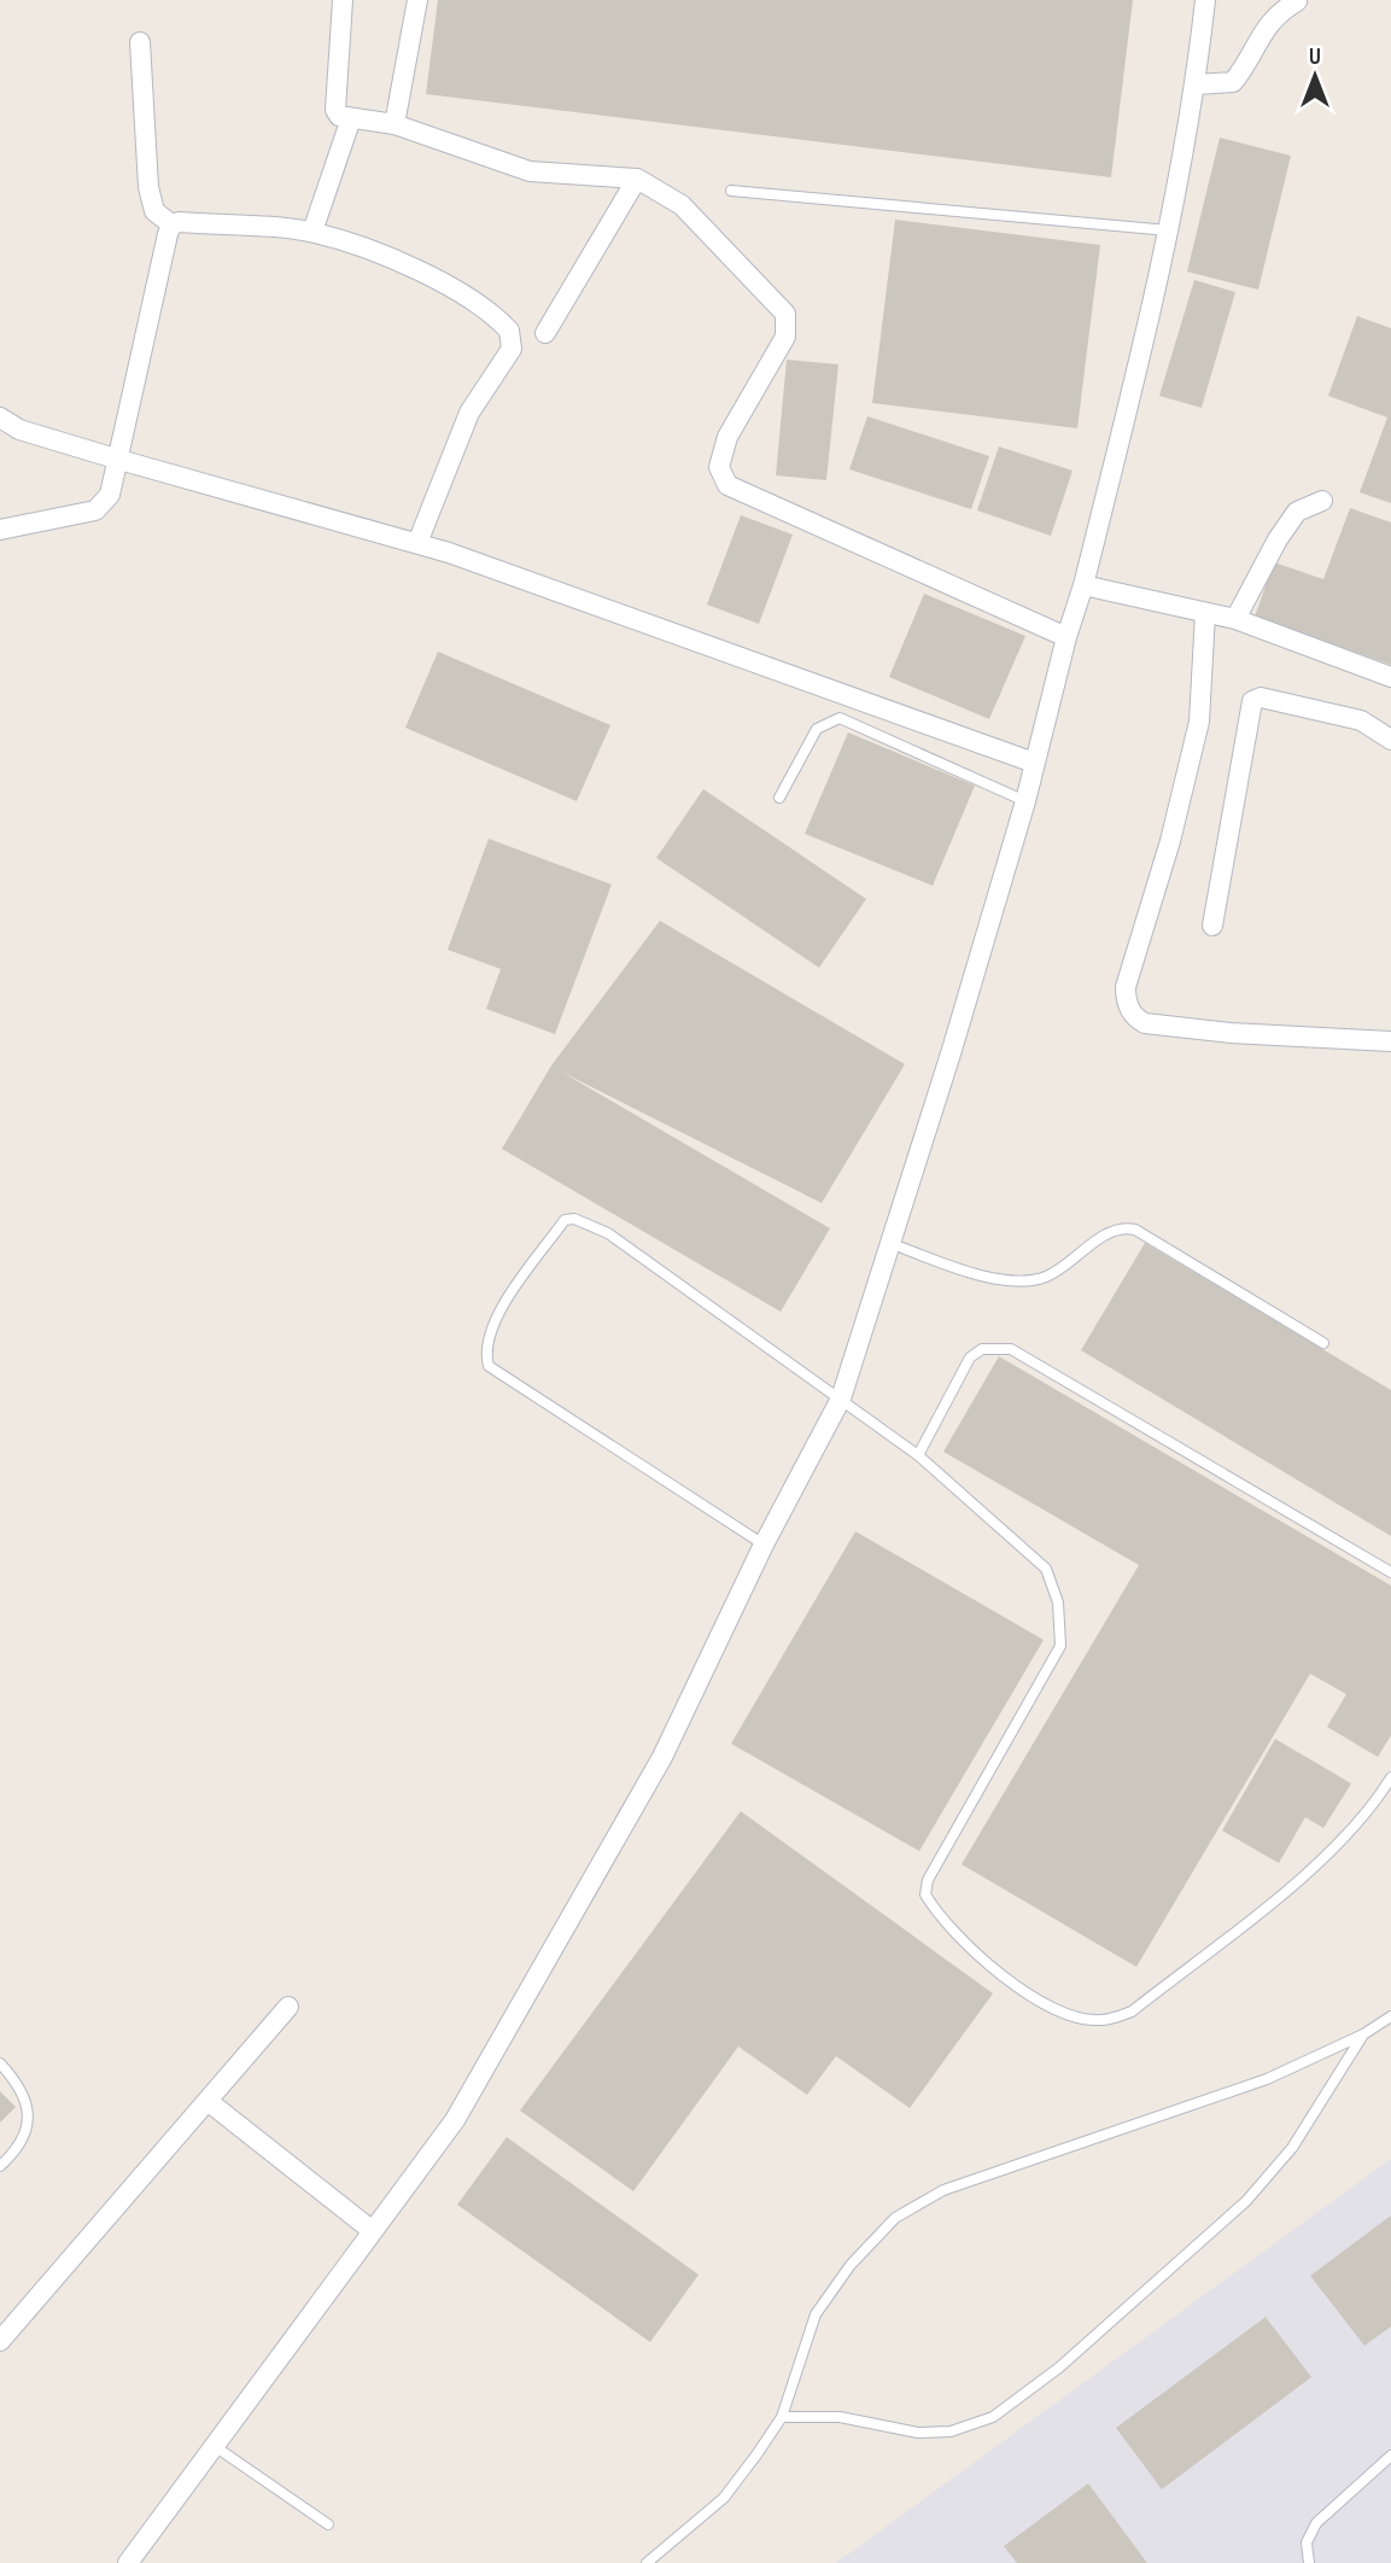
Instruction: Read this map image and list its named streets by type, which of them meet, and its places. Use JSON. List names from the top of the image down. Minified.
{"north":"top"}
